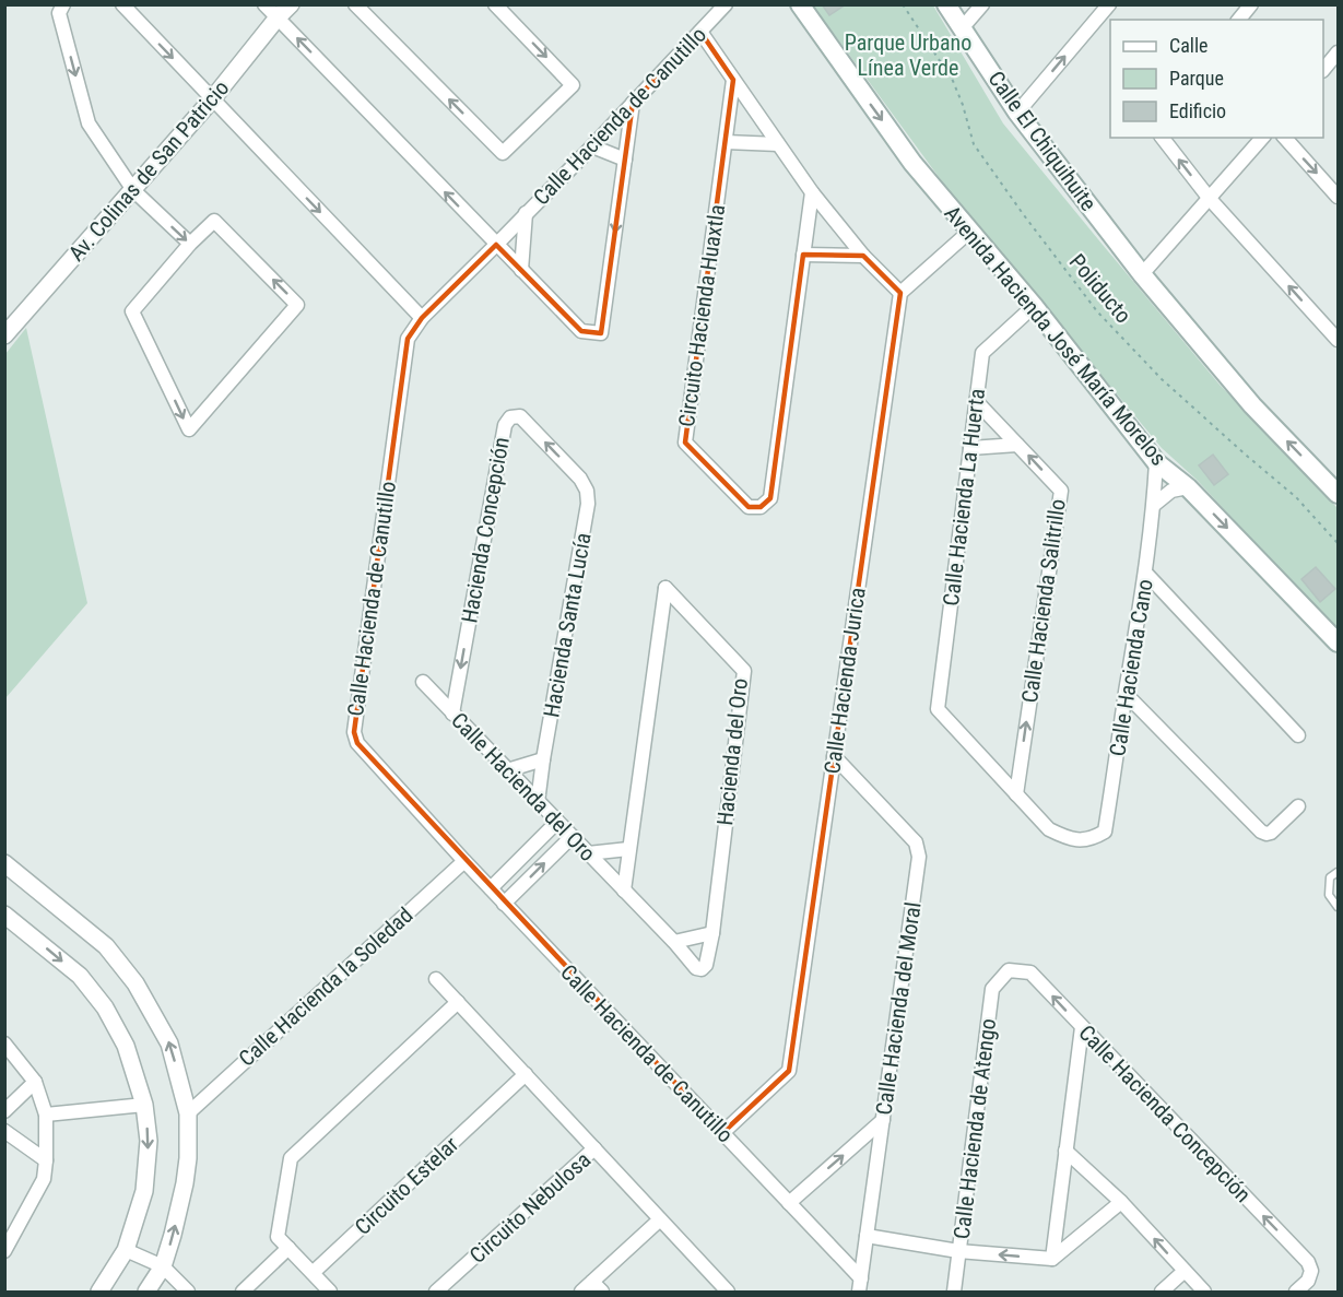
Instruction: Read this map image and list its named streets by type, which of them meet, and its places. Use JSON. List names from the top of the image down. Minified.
{"streets":{"main road":["Calle El Chiquihuite","Avenida Hacienda José María Morelos"],"street":["Calle Hacienda de Canutillo","Av. Colinas de San Patricio","Circuito Hacienda Huaxtla","Calle Hacienda La Huerta","Hacienda Concepción","Calle Hacienda Salitrillo","Hacienda Santa Lucía","Calle Hacienda Cano","Calle Hacienda Jurica","Hacienda del Oro","Calle Hacienda del Oro","Calle Hacienda la Soledad","Calle Hacienda del Moral","Calle Hacienda Concepción","Calle Hacienda de Atengo","Circuito Estelar","Circuito Nebulosa"],"path":["Poliducto"]},"crossings":[["Calle Hacienda de Canutillo","Calle Hacienda Jurica"],["Calle Hacienda de Canutillo","Calle Hacienda la Soledad"],["Calle Hacienda de Canutillo","Calle Hacienda del Moral"],["Avenida Hacienda José María Morelos","Calle Hacienda La Huerta"],["Avenida Hacienda José María Morelos","Calle Hacienda Cano"],["Calle Hacienda La Huerta","Calle Hacienda Salitrillo"],["Calle Hacienda La Huerta","Calle Hacienda Cano"],["Hacienda Concepción","Hacienda Santa Lucía"],["Hacienda Concepción","Calle Hacienda del Oro"],["Calle Hacienda Salitrillo","Calle Hacienda Cano"],["Hacienda Santa Lucía","Calle Hacienda del Oro"],["Calle Hacienda Jurica","Calle Hacienda del Moral"],["Hacienda del Oro","Calle Hacienda del Oro"],["Calle Hacienda Concepción","Calle Hacienda de Atengo"]],"one_way":["Avenida Hacienda José María Morelos","Calle Hacienda Salitrillo"],"parks":["Parque Urbano Línea Verde"],"legend":["Calle","Parque","Edificio"]}
